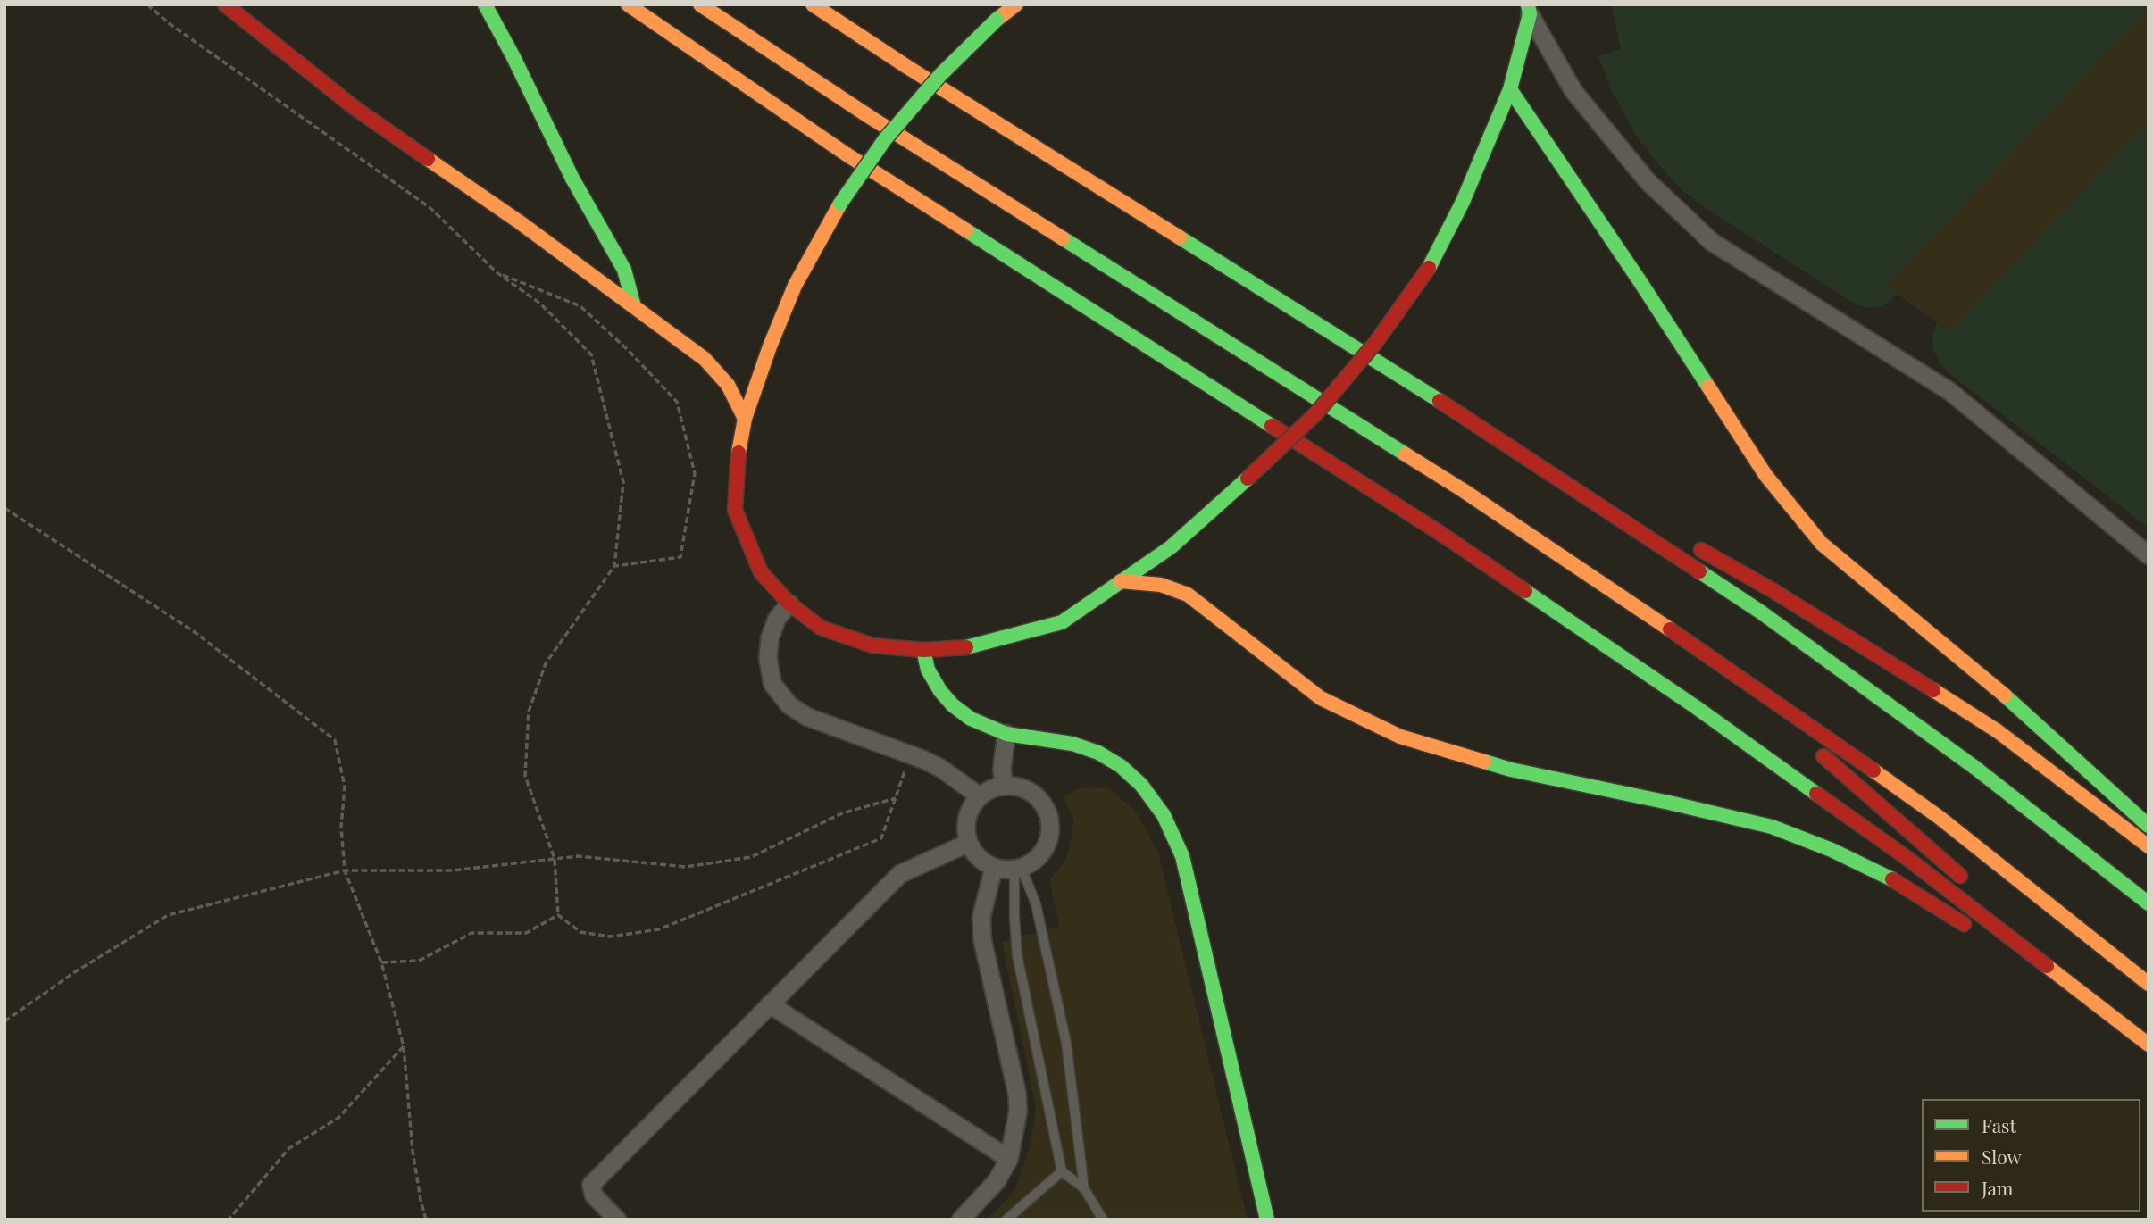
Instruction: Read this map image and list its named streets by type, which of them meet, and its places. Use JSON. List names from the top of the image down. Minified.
{"legend":["Fast","Slow","Jam"]}
